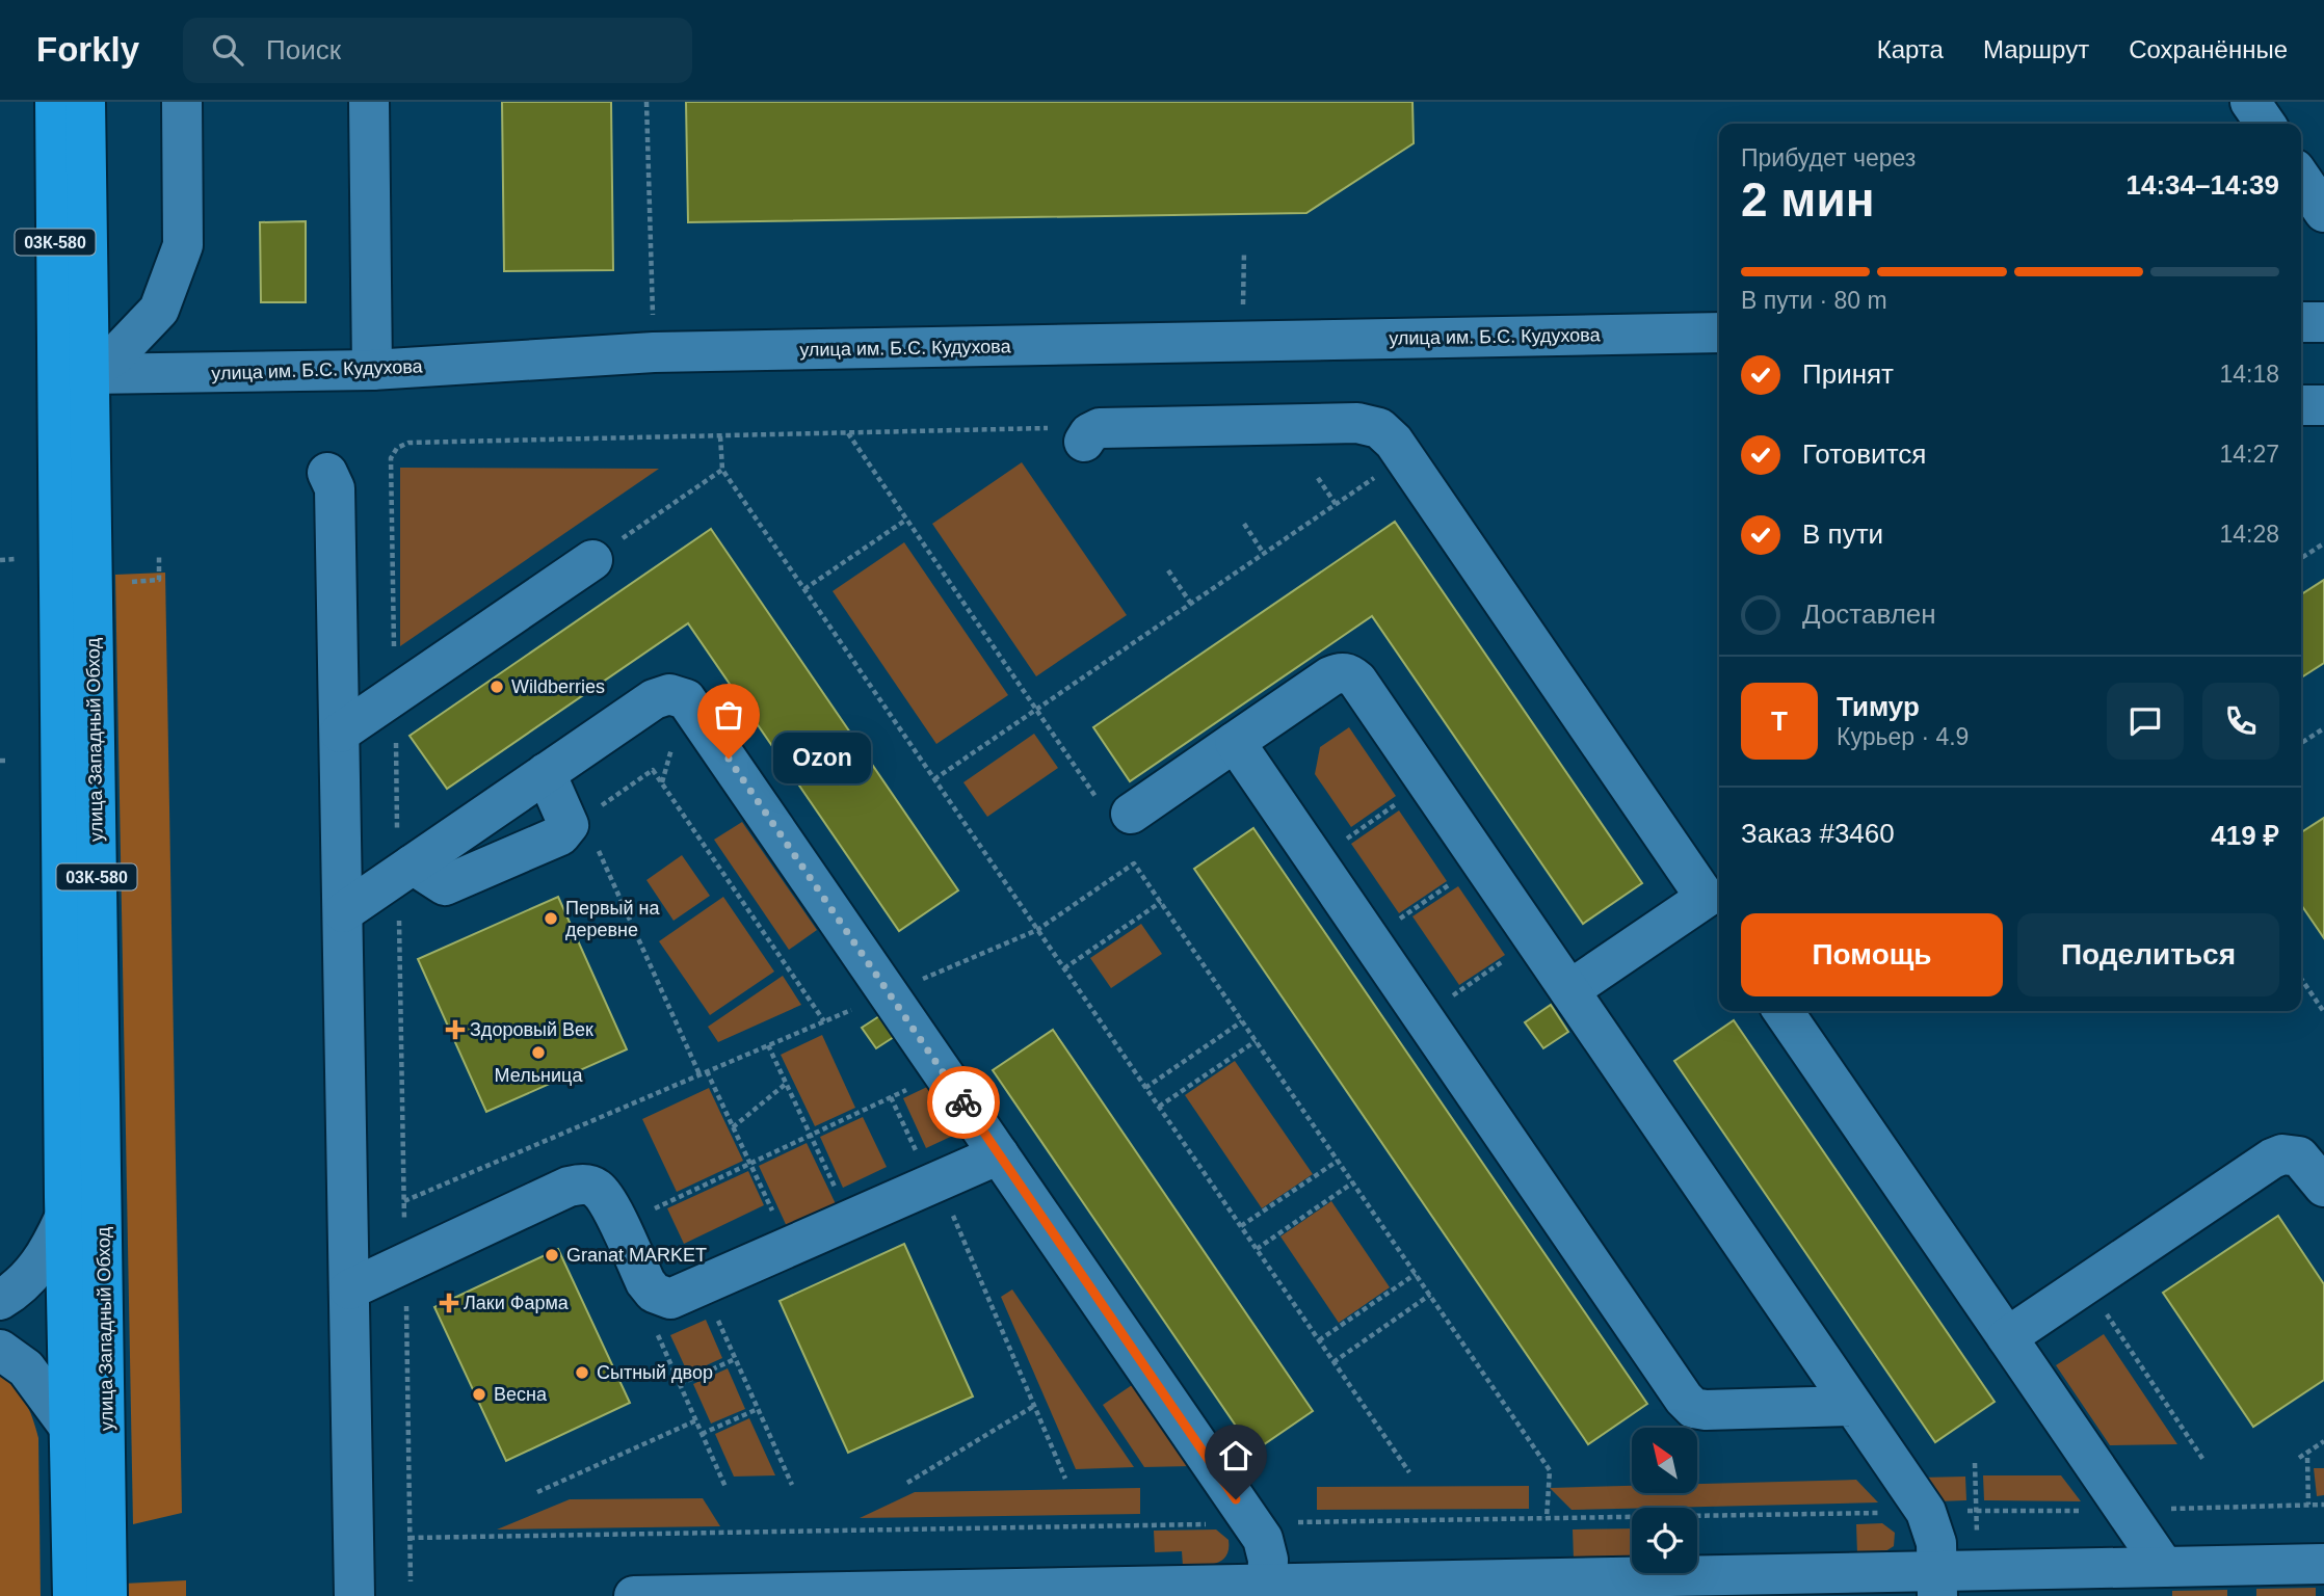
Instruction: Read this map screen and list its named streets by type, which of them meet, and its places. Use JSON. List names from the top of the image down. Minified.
{"streets":{"highway":["03К-580","улица Западный Обход"],"street":["улица им. Б.С. Кудухова"]},"crossings":[["улица им. Б.С. Кудухова","улица Западный Обход"]],"places":{"other":["Wildberries","Ozon","Первый на деревне","Мельница","Granat MARKET","Сытный двор","Весна"],"health":["Здоровый Век","Лаки Фарма"]},"north":"top left","page":{"header":"Forkly","search":"Поиск","nav":["Карта","Маршрут","Сохранённые"],"heading":["2 мин","Прибудет через","14:34–14:39"],"panel":["Тимур","Курьер · 4.9","Заказ #3460","419 ₽"],"bar":"В пути · 80 m","list":[["Принят","14:18"],["Готовится","14:27"],["В пути","14:28"],"Доставлен"],"round":"Т","bubble":"Ozon","buttons":["Помощь","Поделиться"]}}
